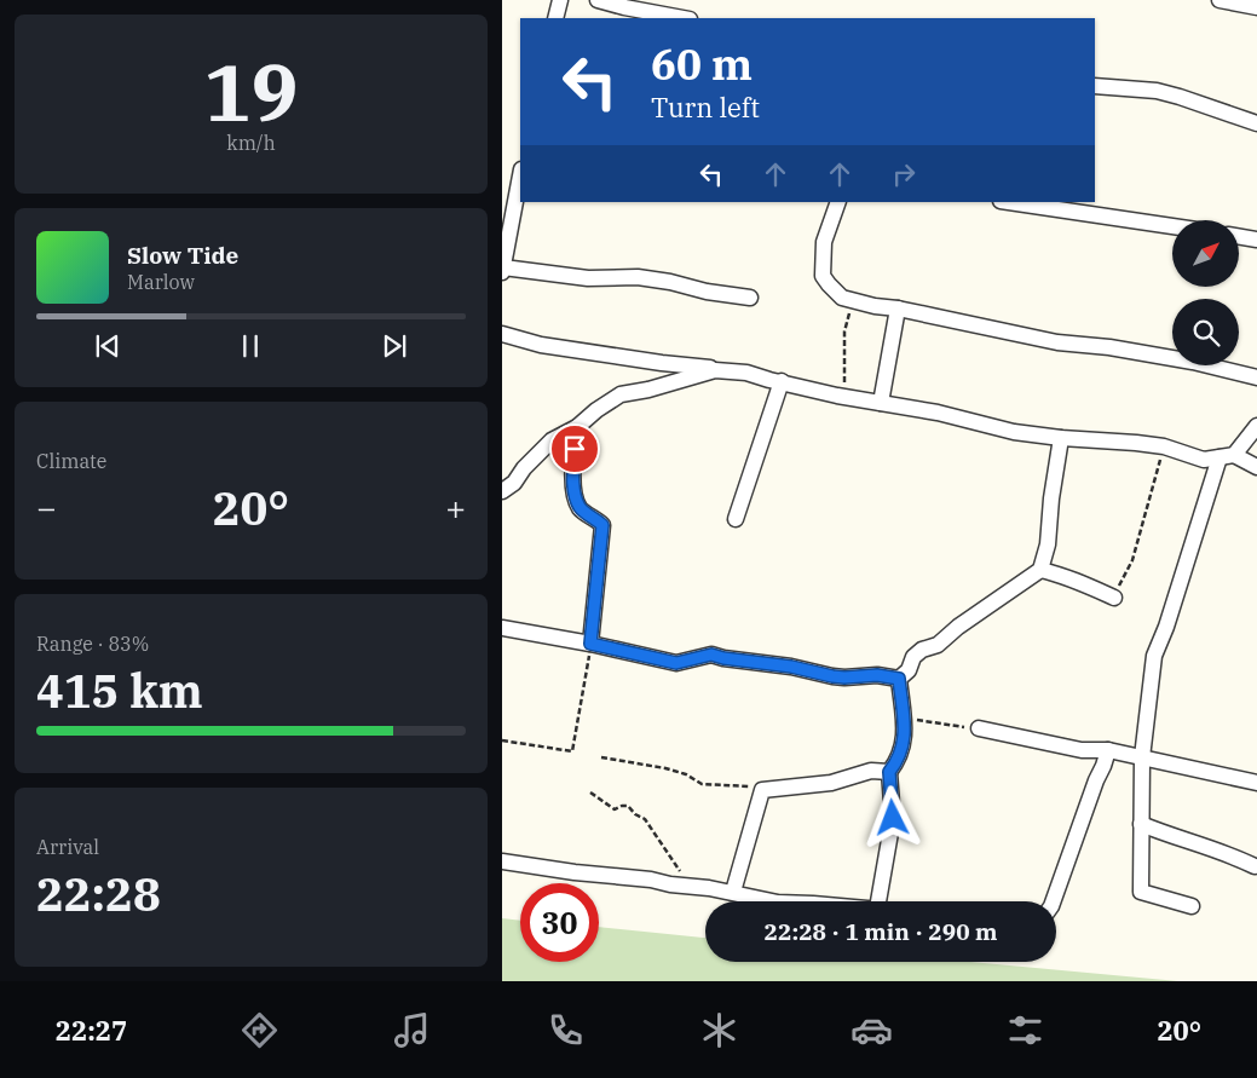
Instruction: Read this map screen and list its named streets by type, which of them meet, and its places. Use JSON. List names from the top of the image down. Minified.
{"north":"top right","page":{"tile":[["19","km/h"],"Climate",["Range · 83%","415 km"],["Arrival","22:28"]],"turn":["60 m","Turn left"],"song":["Slow Tide","Marlow"],"heat":["−","20°","+"],"limit":"30","trip":"22:28 · 1 min · 290 m","tabs":["22:27","20°"]}}
